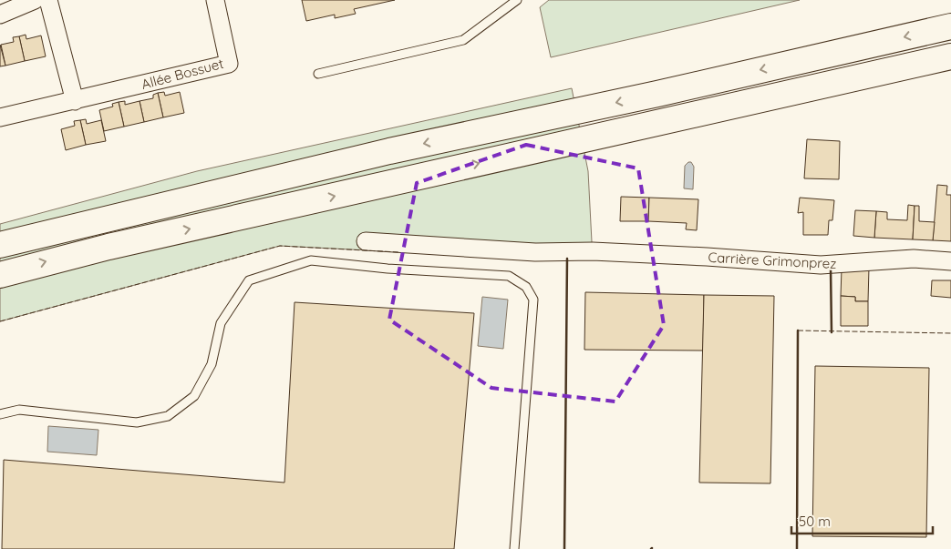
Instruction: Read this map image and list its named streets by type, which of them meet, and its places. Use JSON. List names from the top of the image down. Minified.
{"streets":{"street":["Allée Bossuet","Carrière Grimonprez"]},"scale_bar":"50 m"}
